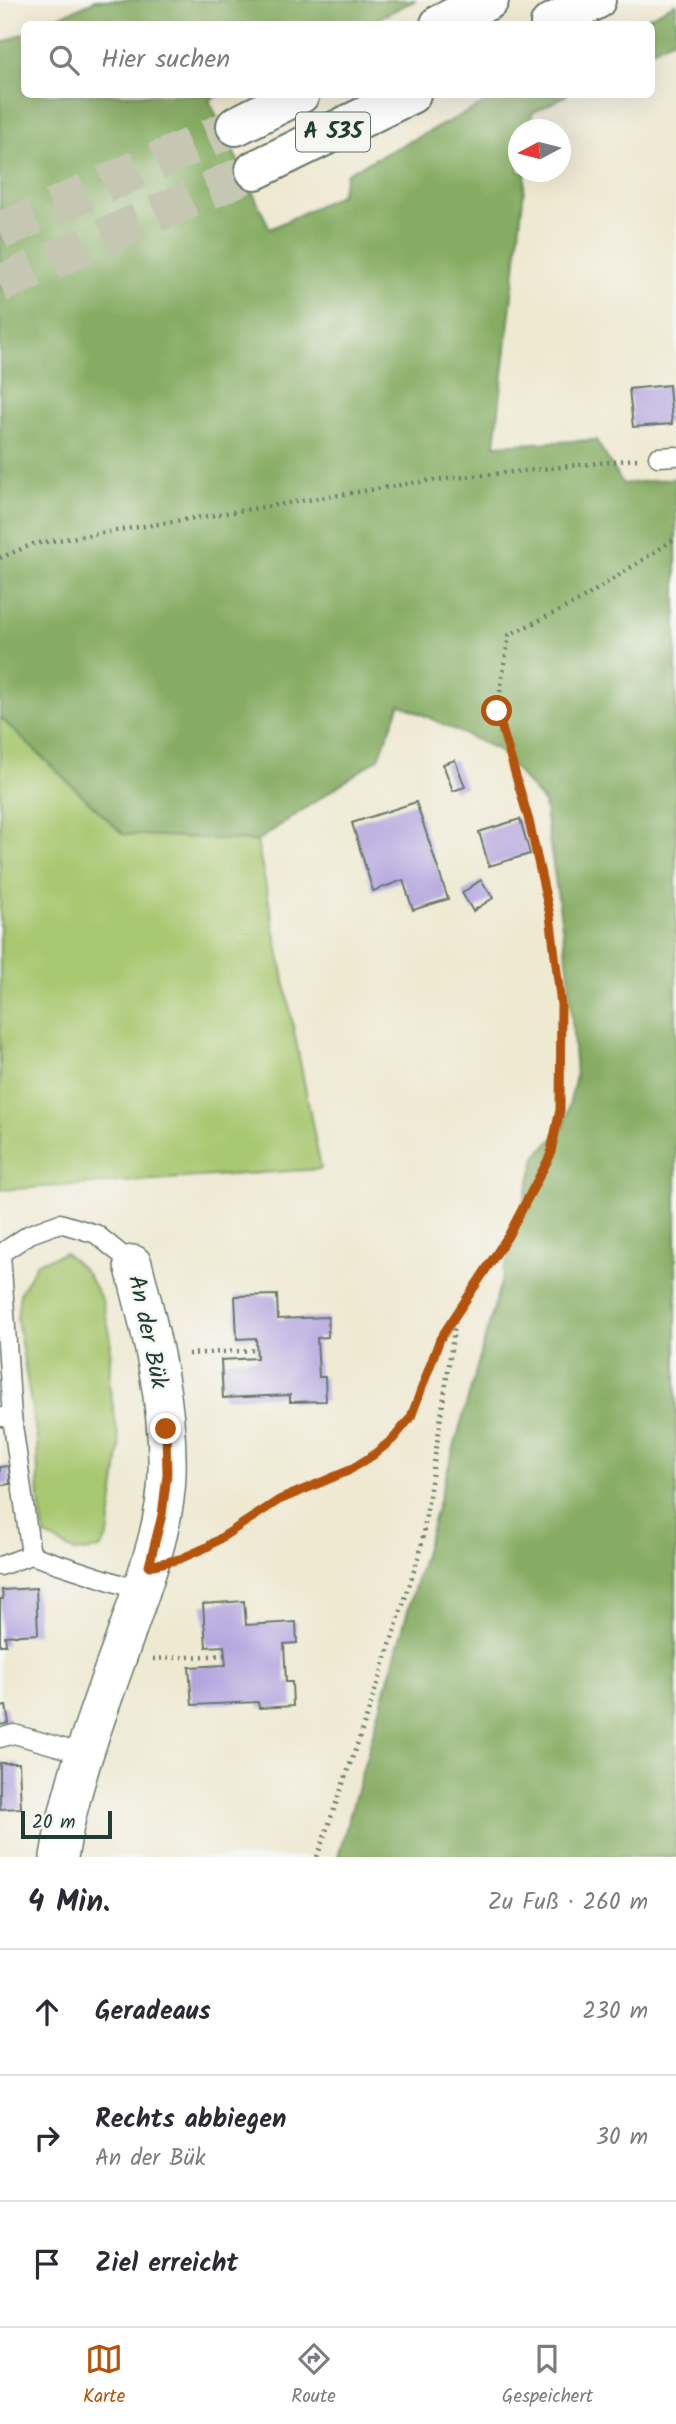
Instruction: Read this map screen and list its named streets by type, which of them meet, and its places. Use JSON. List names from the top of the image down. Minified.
{"streets":{"highway":["A 535"],"street":["An der Bük"]},"scale_bar":"20 m","north":"left","page":{"search":"Hier suchen","scale":"20 m","heading":["4 Min.","Zu Fuß · 260 m"],"list":[["Geradeaus","230 m"],["Rechts abbiegen","An der Bük","30 m"],"Ziel erreicht"],"nav":["Karte","Route","Gespeichert"]}}
